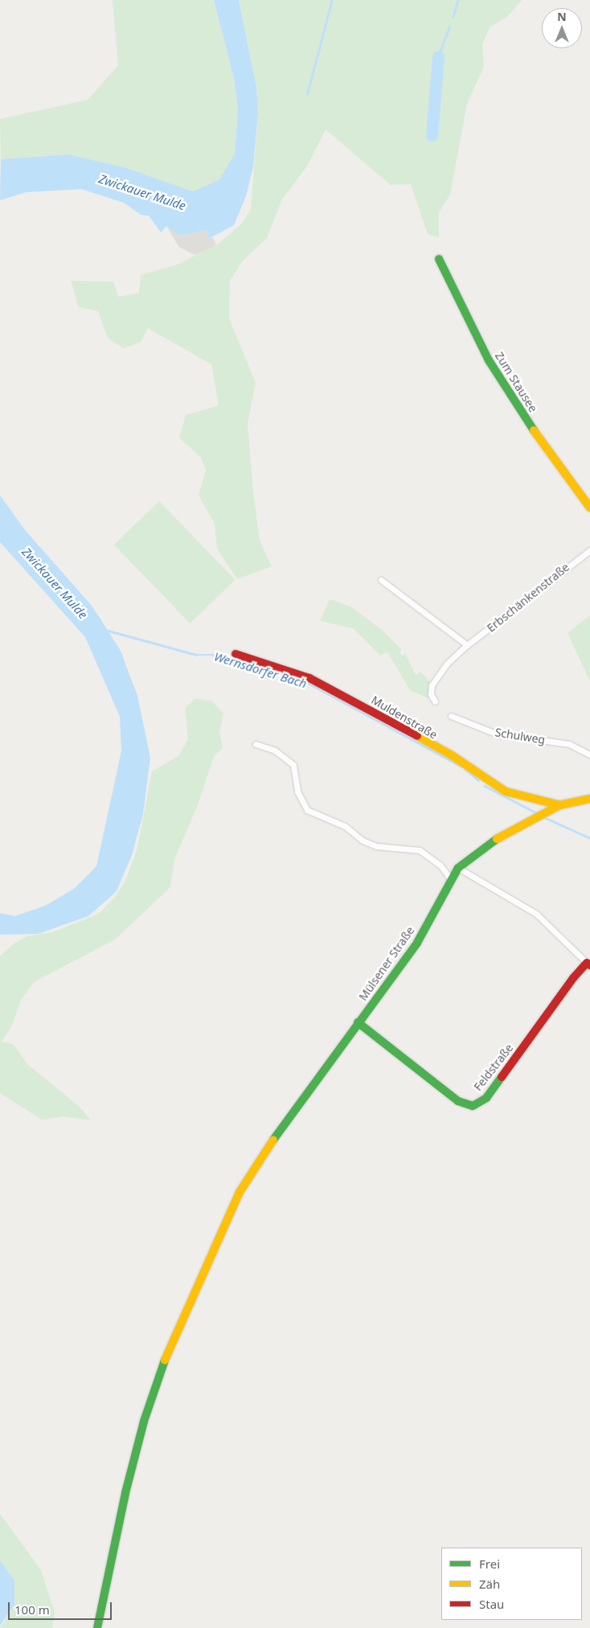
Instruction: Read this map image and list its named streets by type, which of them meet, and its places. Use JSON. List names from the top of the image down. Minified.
{"streets":{"street":["Zum Stausee","Erbschänkenstraße","Muldenstraße","Schulweg","Mülsener Straße","Feldstraße"]},"crossings":[["Muldenstraße","Mülsener Straße"],["Mülsener Straße","Feldstraße"]],"water":["Zwickauer Mulde","Wernsdorfer Bach"],"legend":["Frei","Zäh","Stau"],"scale_bar":"100 m","north":"top"}
